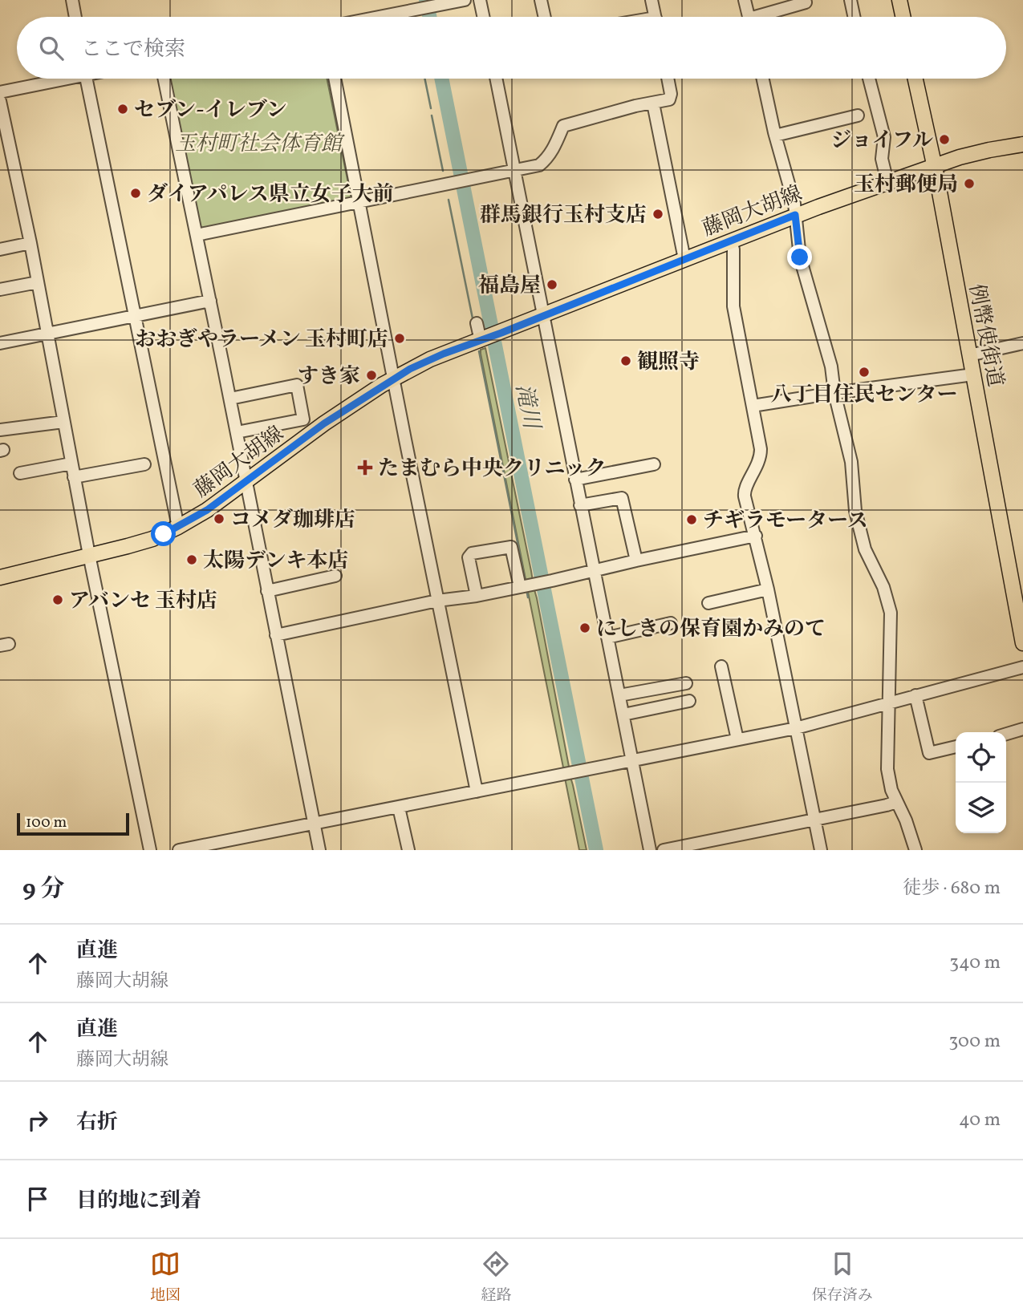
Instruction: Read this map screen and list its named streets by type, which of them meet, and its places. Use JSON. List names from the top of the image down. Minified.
{"streets":{"main road":["藤岡大胡線","例幣使街道"]},"crossings":[["藤岡大胡線","例幣使街道"]],"water":["滝川"],"parks":["玉村町社会体育館"],"places":{"other":["セブン-イレブン","ジョイフル","玉村郵便局","ダイアパレス県立女子大前","群馬銀行玉村支店","福島屋","おおぎやラーメン 玉村町店","観照寺","八丁目住民センター","すき家","コメダ珈琲店","チギラモータース","太陽デンキ本店","アバンセ 玉村店","にしきの保育園かみのて"],"health":["たまむら中央クリニック"]},"scale_bar":"100 m","page":{"search":"ここで検索","scale":"100 m","heading":["9 分","徒歩 · 680 m"],"list":[["直進","藤岡大胡線","340 m"],["直進","藤岡大胡線","300 m"],["右折","40 m"],"目的地に到着"],"nav":["地図","経路","保存済み"]}}
